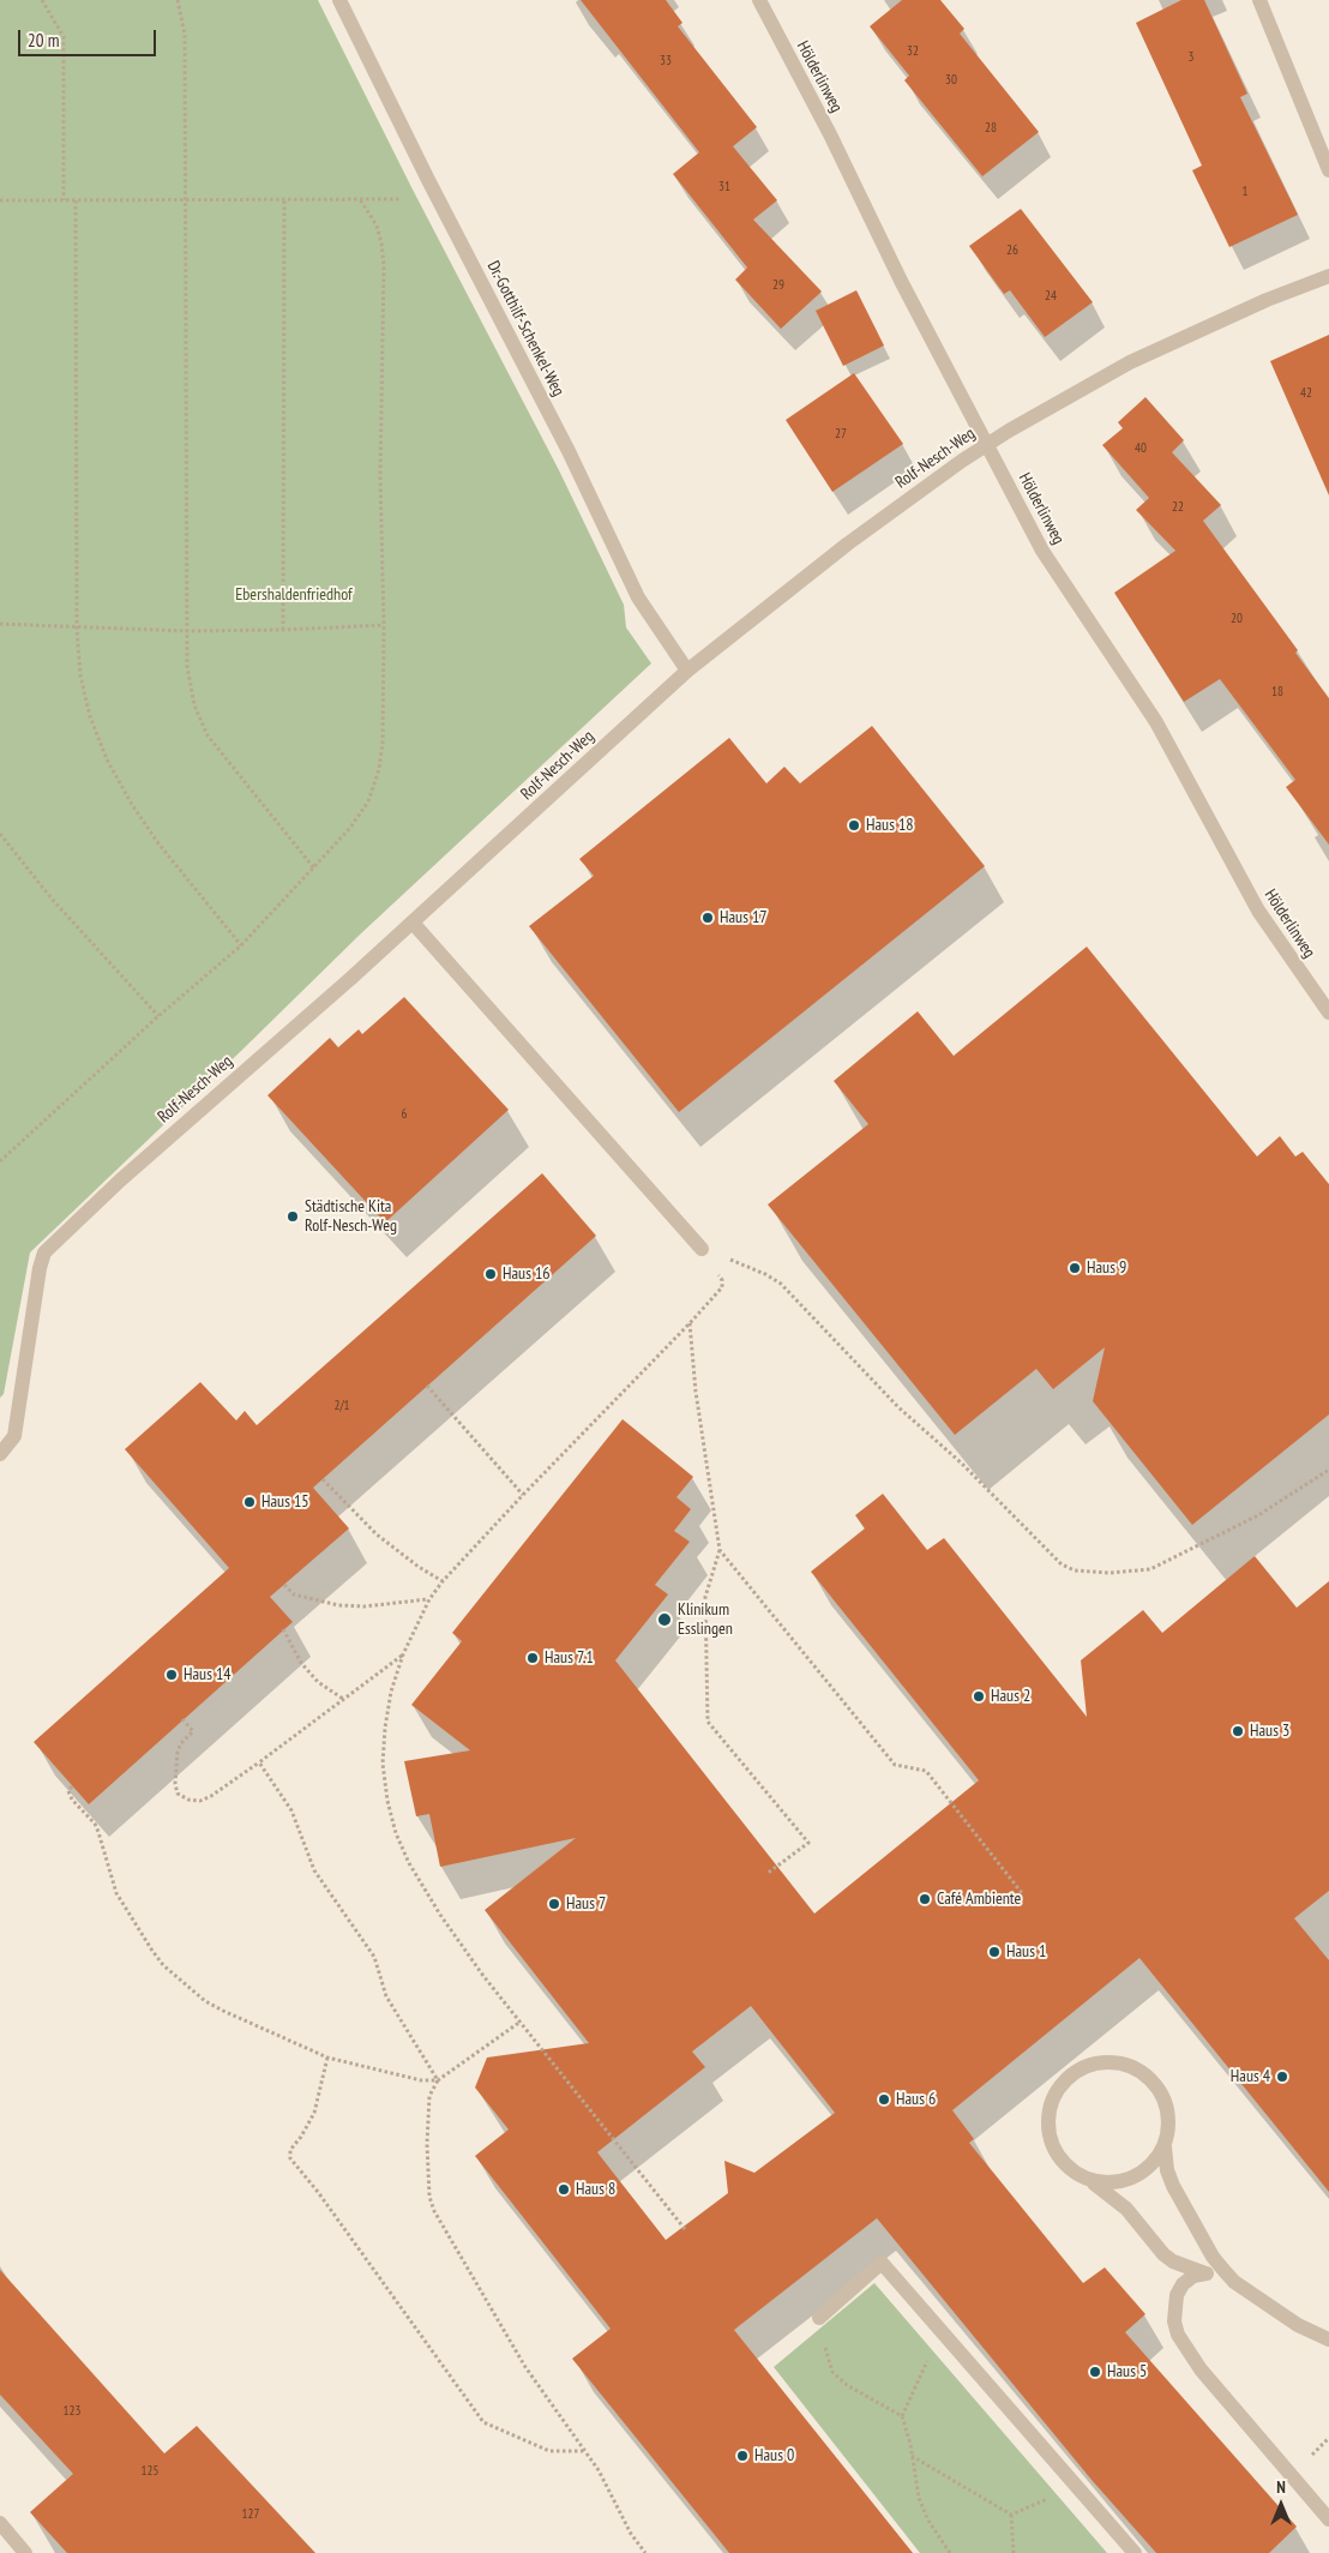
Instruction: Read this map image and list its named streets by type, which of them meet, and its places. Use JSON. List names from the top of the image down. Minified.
{"streets":{"street":["Hölderlinweg","Dr.-Gotthilf-Schenkel-Weg","Rolf-Nesch-Weg"]},"crossings":[["Hölderlinweg","Rolf-Nesch-Weg"],["Dr.-Gotthilf-Schenkel-Weg","Rolf-Nesch-Weg"]],"parks":["Ebershaldenfriedhof"],"places":["Haus 18","Haus 17","Städtische Kita Rolf-Nesch-Weg","Haus 9","Haus 16","Haus 15","Klinikum Esslingen","Haus 7.1","Haus 14","Haus 2","Haus 3","Café Ambiente","Haus 7","Haus 1","Haus 4","Haus 6","Haus 8","Haus 5","Haus 0"],"house_numbers":["32","3","33","30","28","31","1","26","29","24","42","27","40","22","20","18","6","2/1","123","125","127"],"scale_bar":"20 m","north":"top"}
